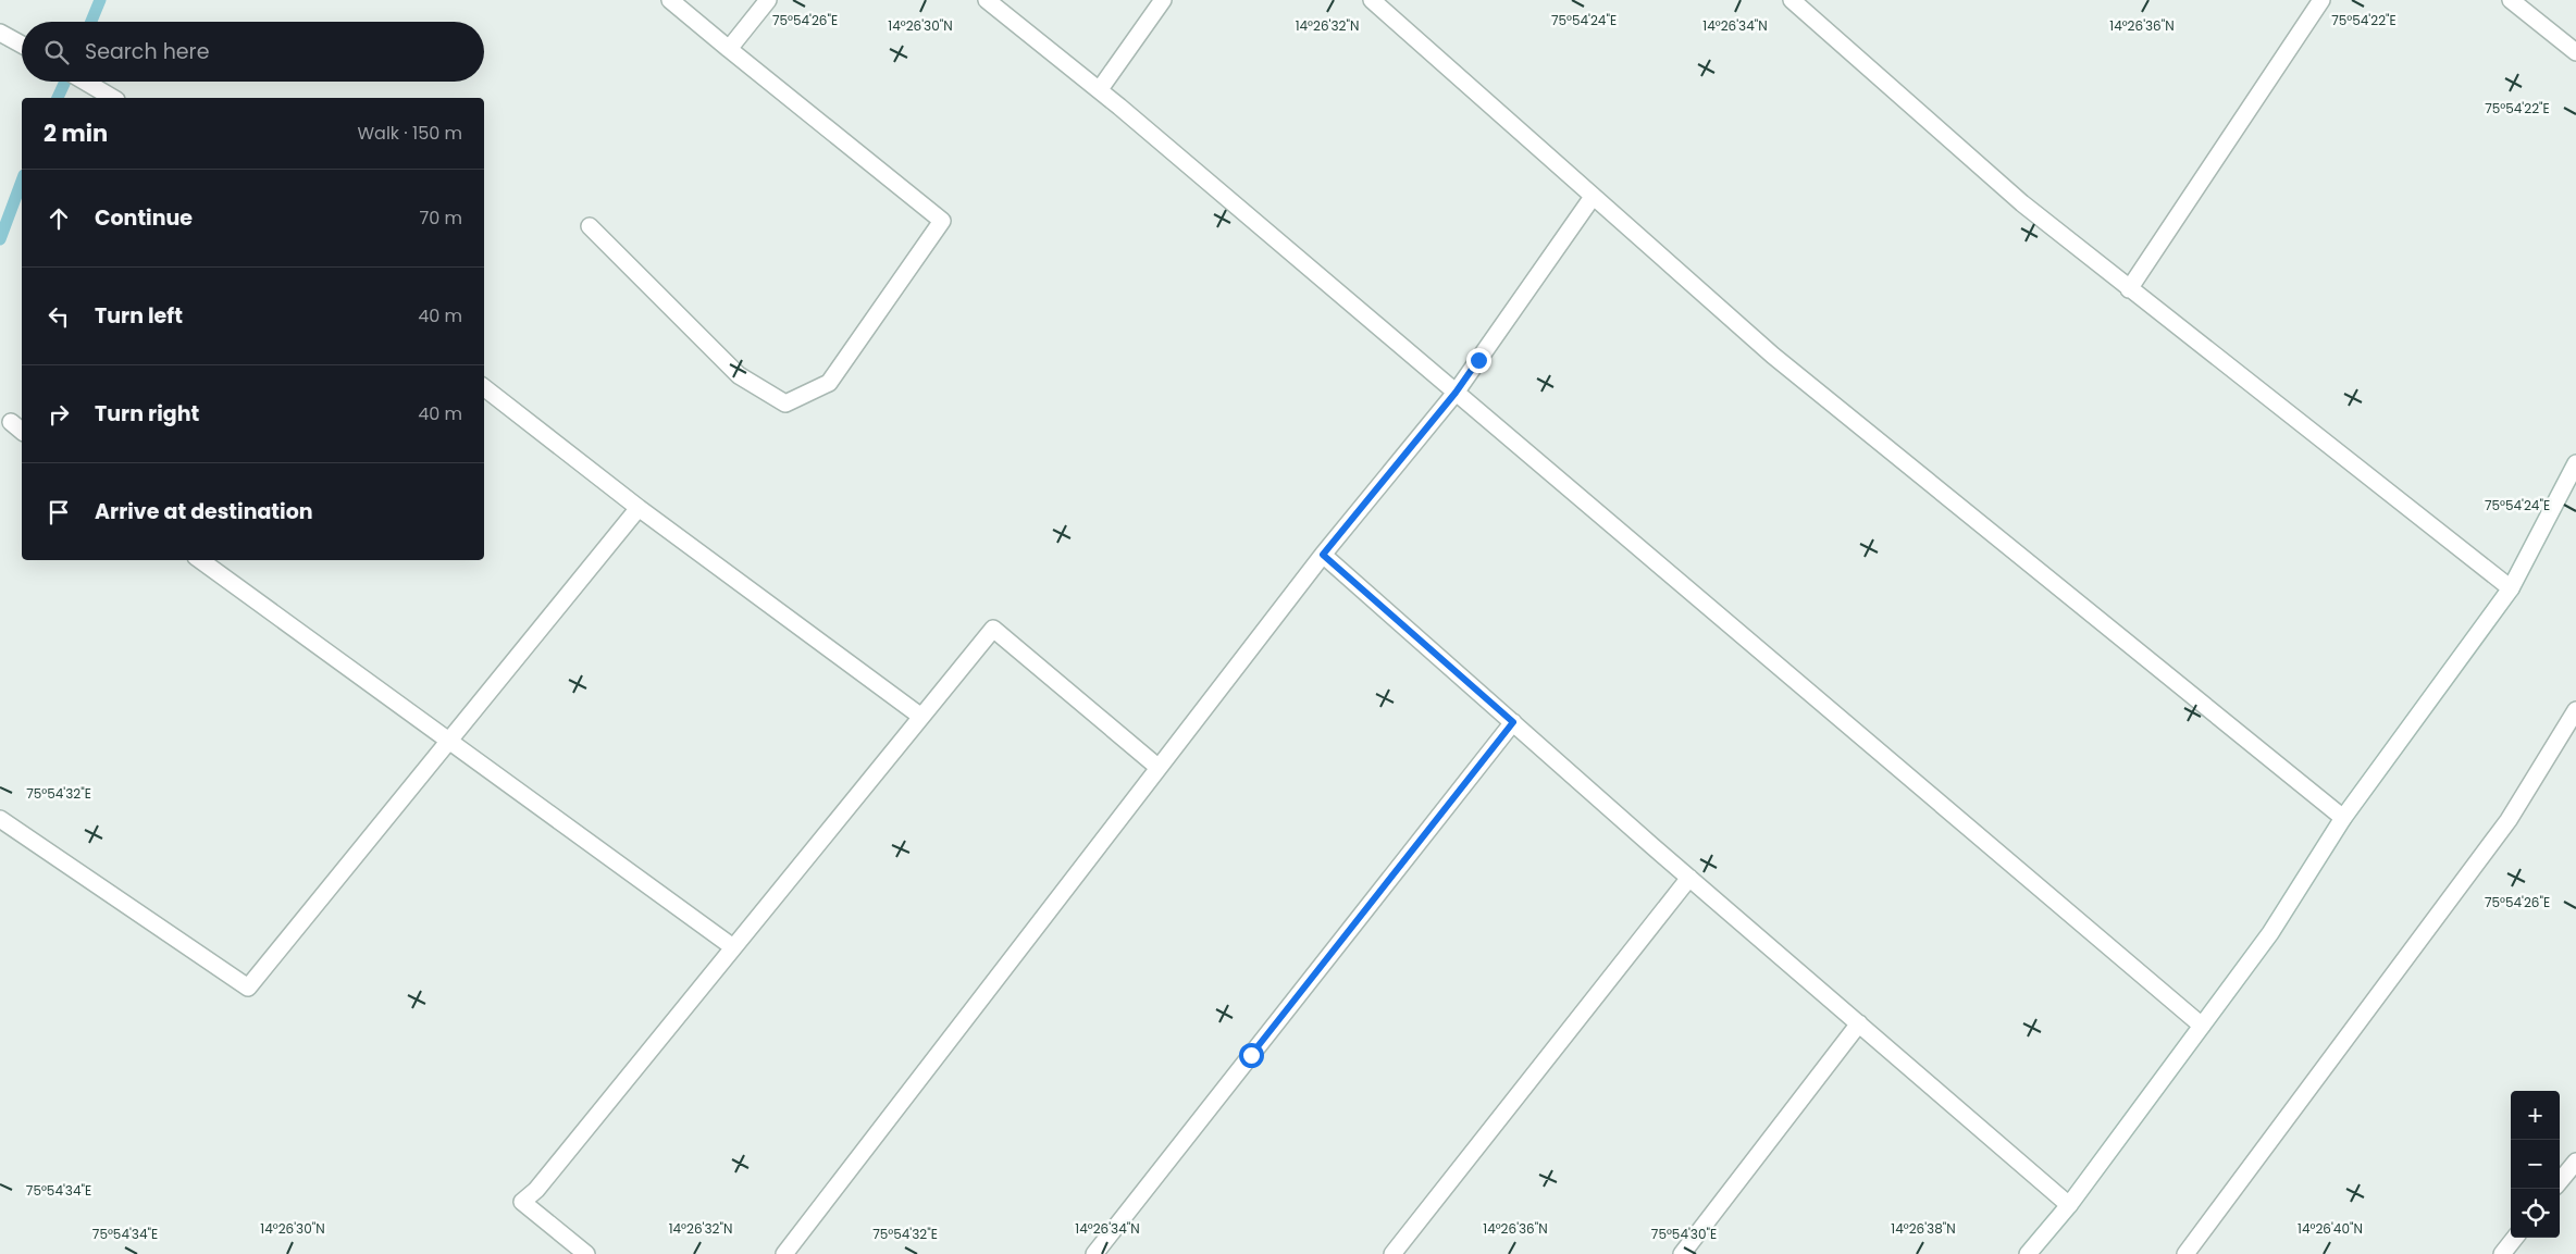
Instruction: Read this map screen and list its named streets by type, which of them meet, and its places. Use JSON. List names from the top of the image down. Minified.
{"page":{"search":"Search here","heading":["2 min","Walk · 150 m"],"list":[["Continue","70 m"],["Turn left","40 m"],["Turn right","40 m"],"Arrive at destination"],"map_buttons":["+","−"]},"coordinates":["75°54'26\"E","75°54'24\"E","75°54'22\"E","14°26'30\"N","14°26'32\"N","14°26'34\"N","14°26'36\"N","75°54'32\"E","75°54'34\"E","14°26'38\"N","14°26'40\"N","75°54'30\"E"]}
